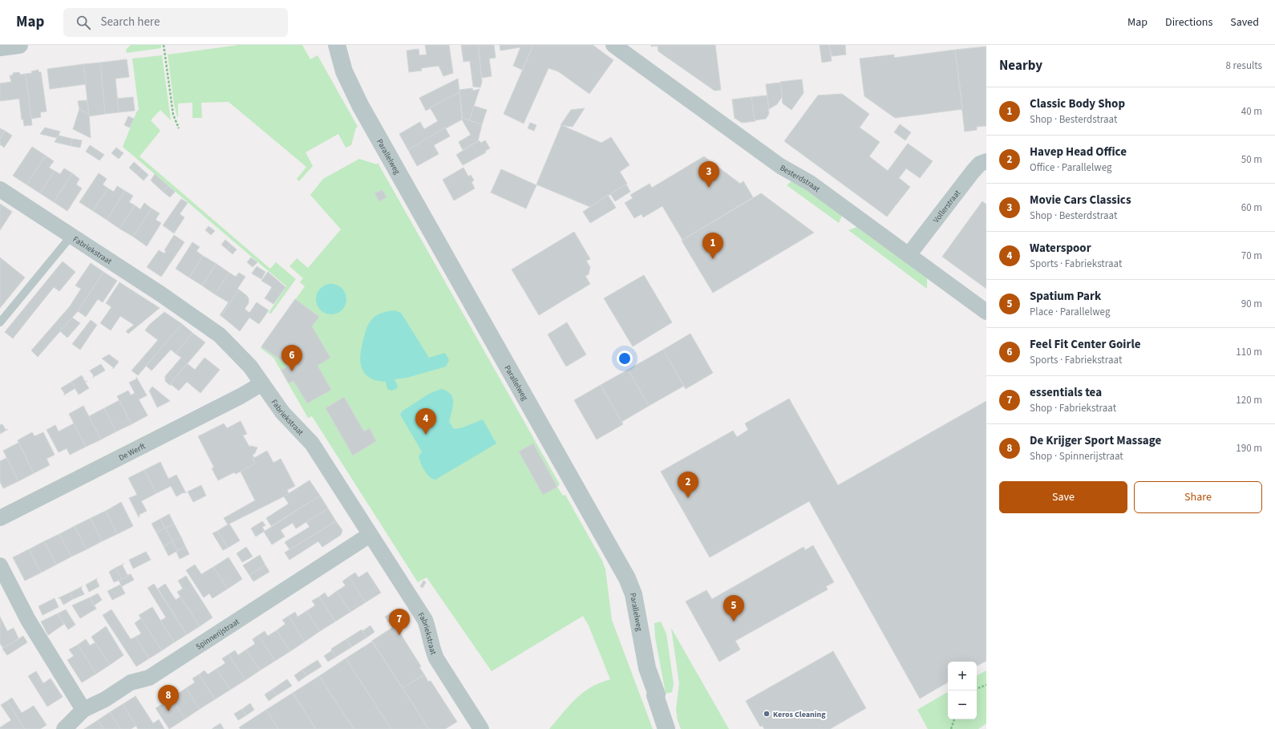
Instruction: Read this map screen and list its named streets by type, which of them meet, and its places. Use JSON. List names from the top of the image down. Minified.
{"streets":{"street":["Parallelweg","Besterdstraat","Vollerstraat","Fabriekstraat","De Werft","Spinnerijstraat"]},"crossings":[["Besterdstraat","Vollerstraat"],["Fabriekstraat","De Werft"],["Fabriekstraat","Spinnerijstraat"]],"places":["Keros Cleaning"],"page":{"header":"Map","search":"Search here","nav":["Map","Directions","Saved"],"heading":["Nearby","8 results"],"list":[{"mark":"1","name":"Classic Body Shop","note":"Shop · Besterdstraat","value":"40 m"},{"mark":"2","name":"Havep Head Office","note":"Office · Parallelweg","value":"50 m"},{"mark":"3","name":"Movie Cars Classics","note":"Shop · Besterdstraat","value":"60 m"},{"mark":"4","name":"Waterspoor","note":"Sports · Fabriekstraat","value":"70 m"},{"mark":"5","name":"Spatium Park","note":"Place · Parallelweg","value":"90 m"},{"mark":"6","name":"Feel Fit Center Goirle","note":"Sports · Fabriekstraat","value":"110 m"},{"mark":"7","name":"essentials tea","note":"Shop · Fabriekstraat","value":"120 m"},{"mark":"8","name":"De Krijger Sport Massage","note":"Shop · Spinnerijstraat","value":"190 m"}],"pins":["3","1","6","4","2","5","7","8"],"buttons":["Save","Share"],"map_buttons":["+","−"]}}
